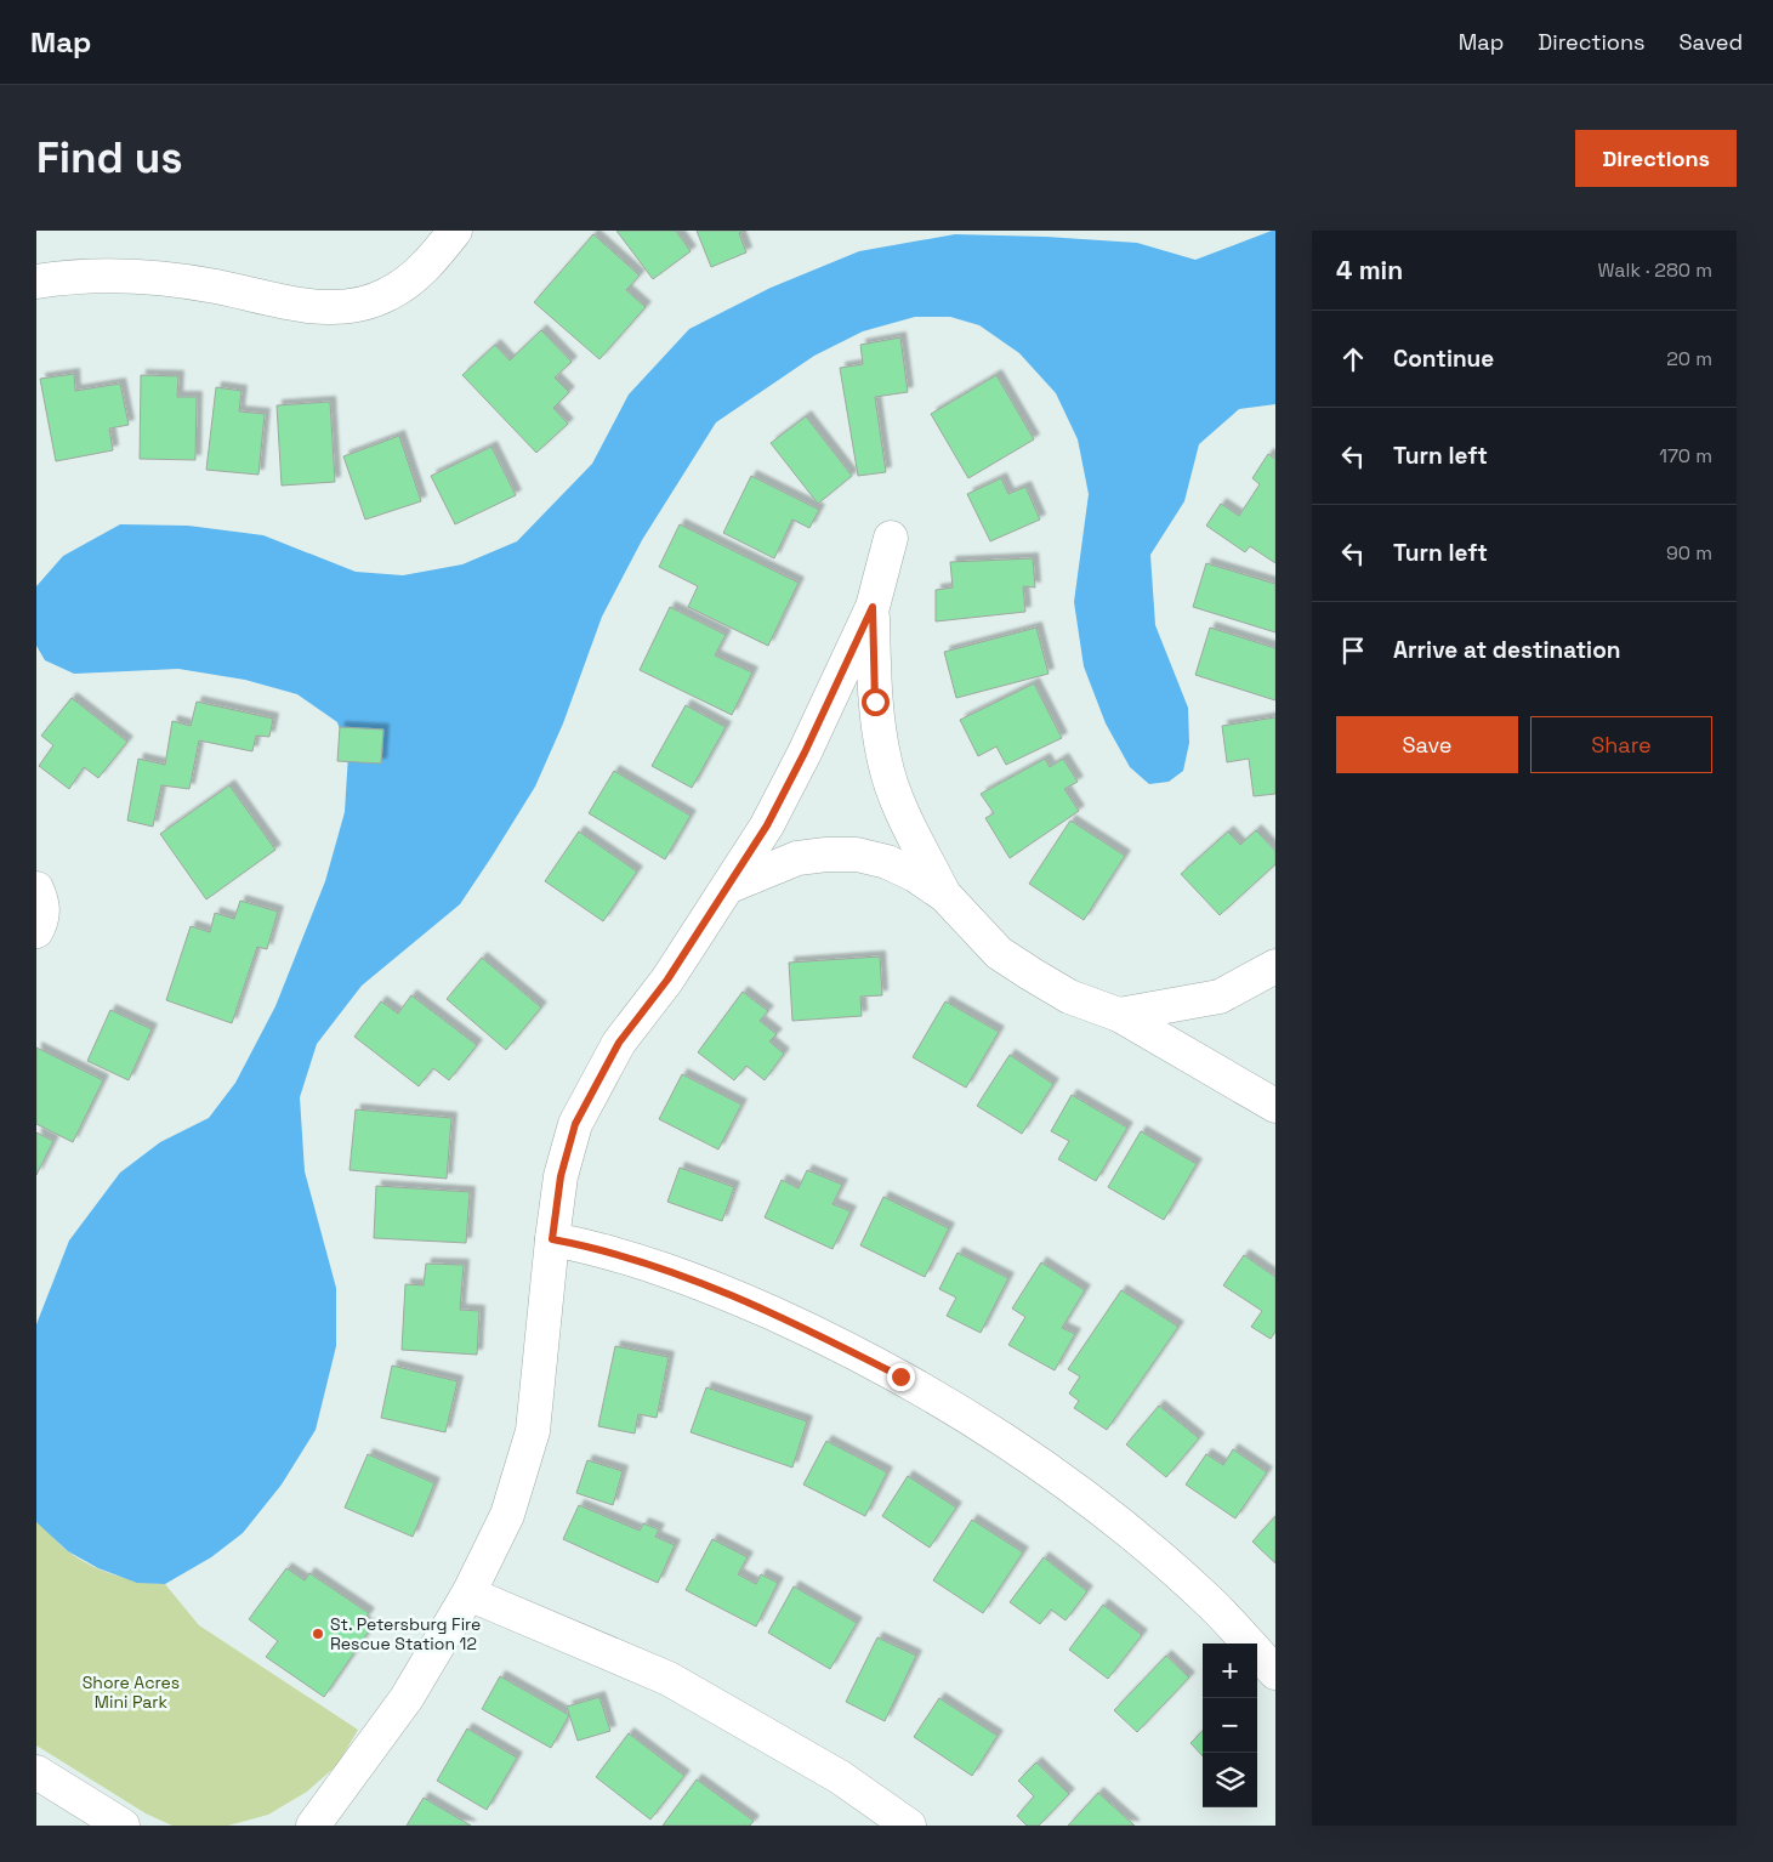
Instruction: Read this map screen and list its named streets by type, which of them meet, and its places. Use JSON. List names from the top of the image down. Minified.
{"parks":["Shore Acres Mini Park"],"places":["St. Petersburg Fire Rescue Station 12"],"page":{"header":"Map","nav":["Map","Directions","Saved"],"buttons":["Directions",["Save","Share"]],"title":"Find us","heading":["4 min","Walk · 280 m"],"list":[["Continue","20 m"],["Turn left","170 m"],["Turn left","90 m"],"Arrive at destination"],"map_buttons":["+","−"]}}
